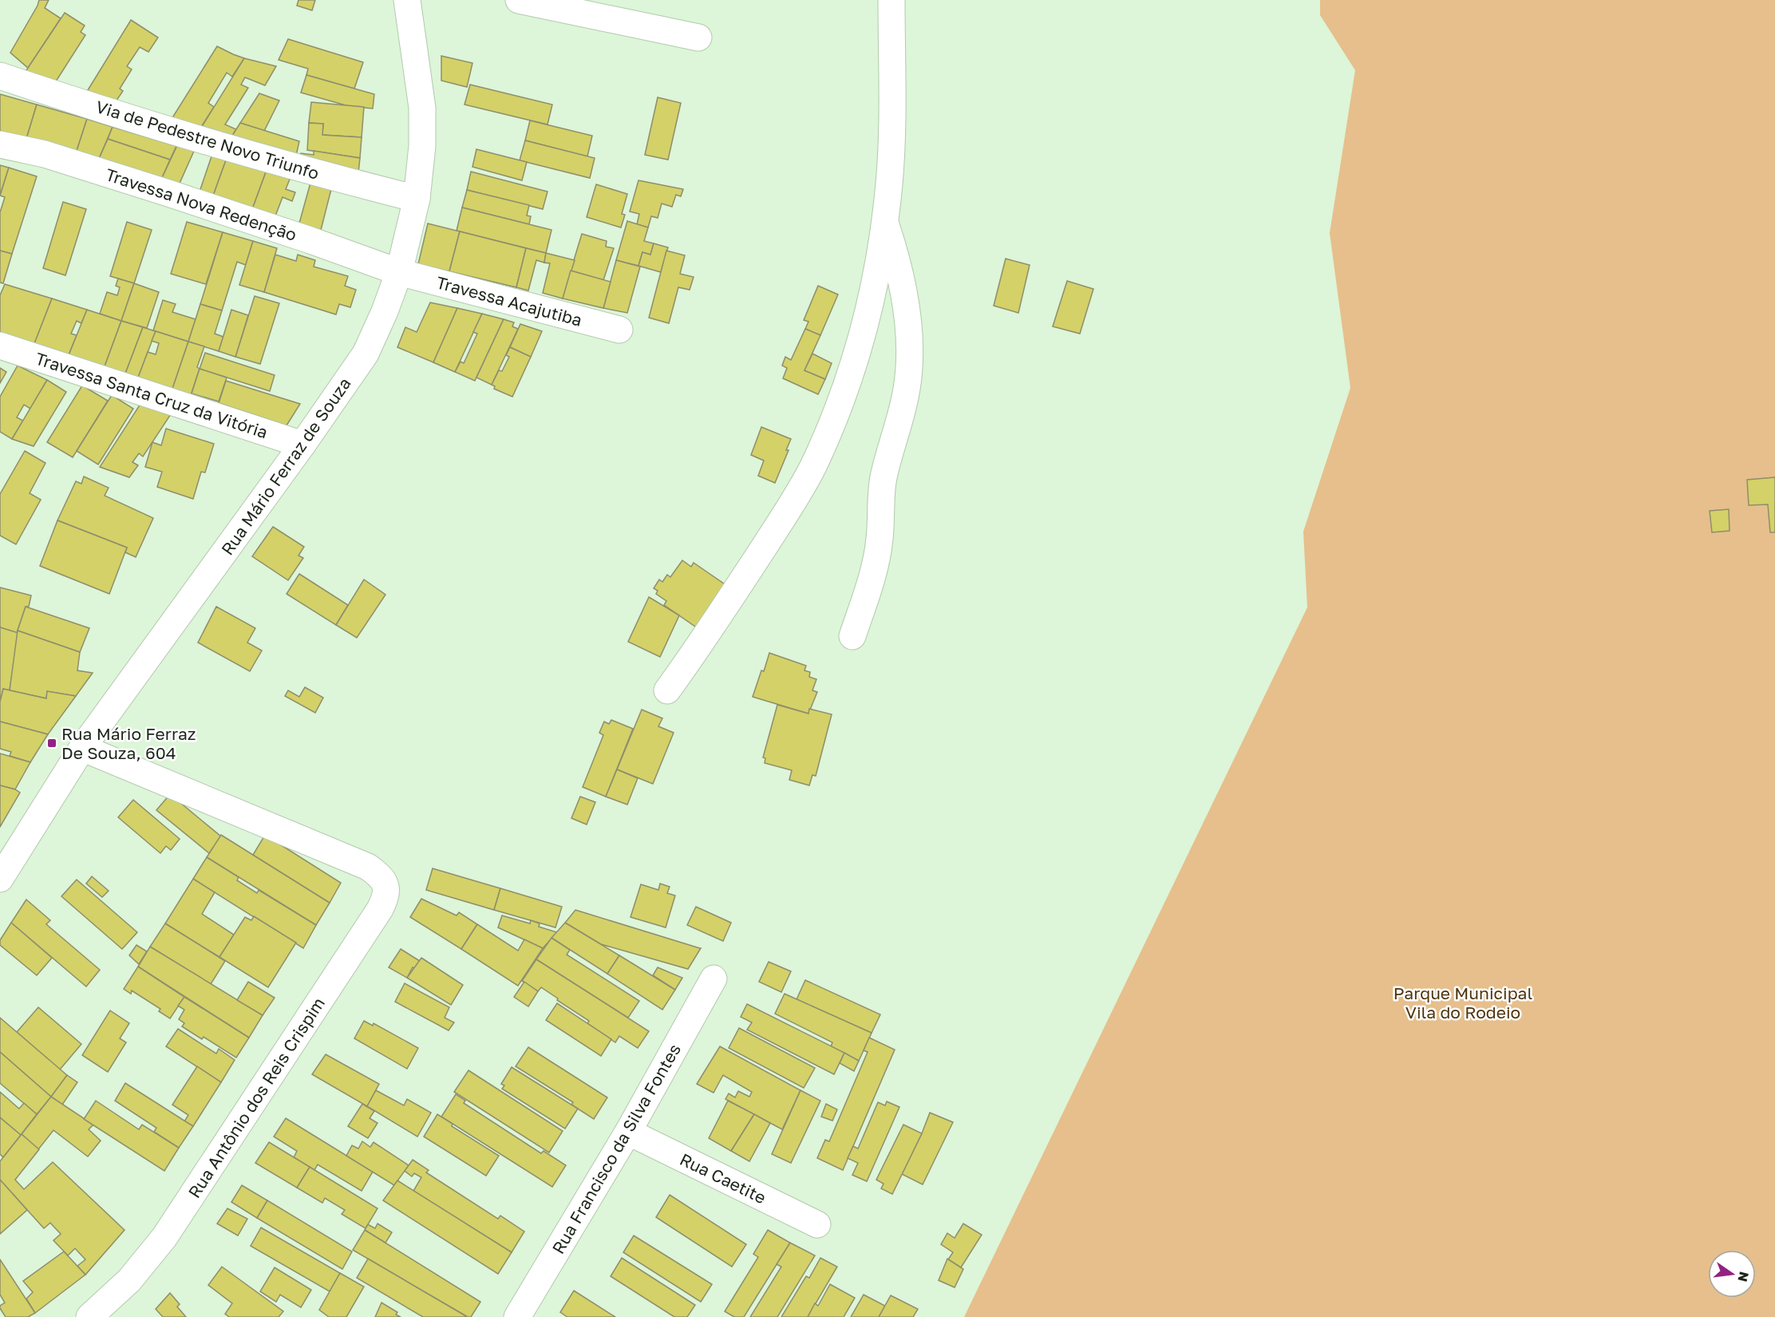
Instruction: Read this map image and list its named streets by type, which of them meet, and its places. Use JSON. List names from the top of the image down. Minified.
{"streets":{"street":["Via de Pedestre Novo Triunfo","Travessa Nova Redenção","Travessa Acajutiba","Travessa Santa Cruz da Vitória","Rua Mário Ferraz de Souza","Rua Antônio dos Reis Crispim","Rua Francisco da Silva Fontes","Rua Caetite"]},"crossings":[["Via de Pedestre Novo Triunfo","Rua Mário Ferraz de Souza"],["Travessa Nova Redenção","Travessa Acajutiba"],["Travessa Nova Redenção","Rua Mário Ferraz de Souza"],["Travessa Acajutiba","Rua Mário Ferraz de Souza"],["Travessa Santa Cruz da Vitória","Rua Mário Ferraz de Souza"],["Rua Mário Ferraz de Souza","Rua Antônio dos Reis Crispim"],["Rua Francisco da Silva Fontes","Rua Caetite"]],"parks":["Parque Municipal Vila do Rodeio"],"places":{"transit":["Rua Mário Ferraz De Souza, 604"]},"north":"right"}
